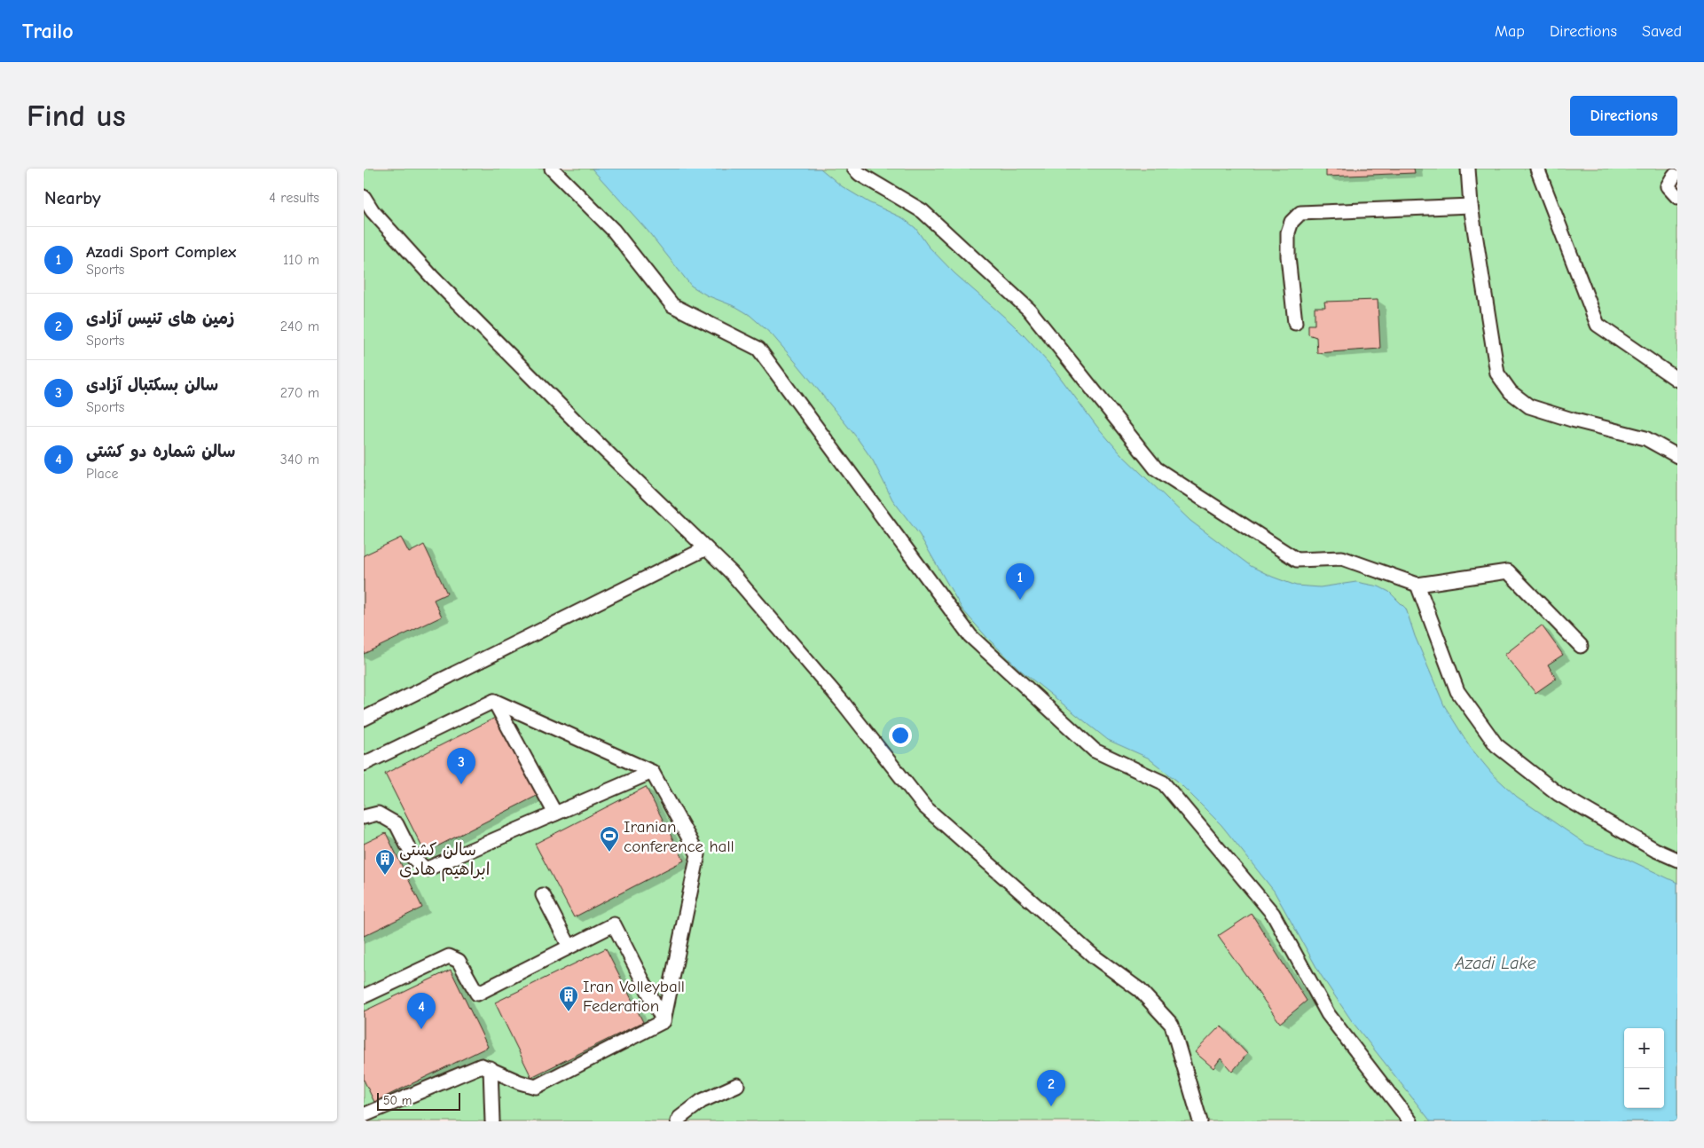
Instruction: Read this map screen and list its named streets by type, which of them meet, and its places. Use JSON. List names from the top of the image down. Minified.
{"water":["Azadi Lake"],"places":{"sports":["Iranian conference hall"],"building":["سالن کشتی ابراهیم هادی","Iran Volleyball Federation"]},"scale_bar":"50 m","page":{"header":"Trailo","nav":["Map","Directions","Saved"],"buttons":"Directions","title":"Find us","heading":["Nearby","4 results"],"list":[{"mark":"1","name":"Azadi Sport Complex","note":"Sports","value":"110 m"},{"mark":"2","name":"زمین های تنیس آزادی","note":"Sports","value":"240 m"},{"mark":"3","name":"سالن بسکتبال آزادی","note":"Sports","value":"270 m"},{"mark":"4","name":"سالن شماره دو کشتی","note":"Place","value":"340 m"}],"pins":["1","3","4","2"],"map_buttons":["+","−"],"scale":"50 m"}}
